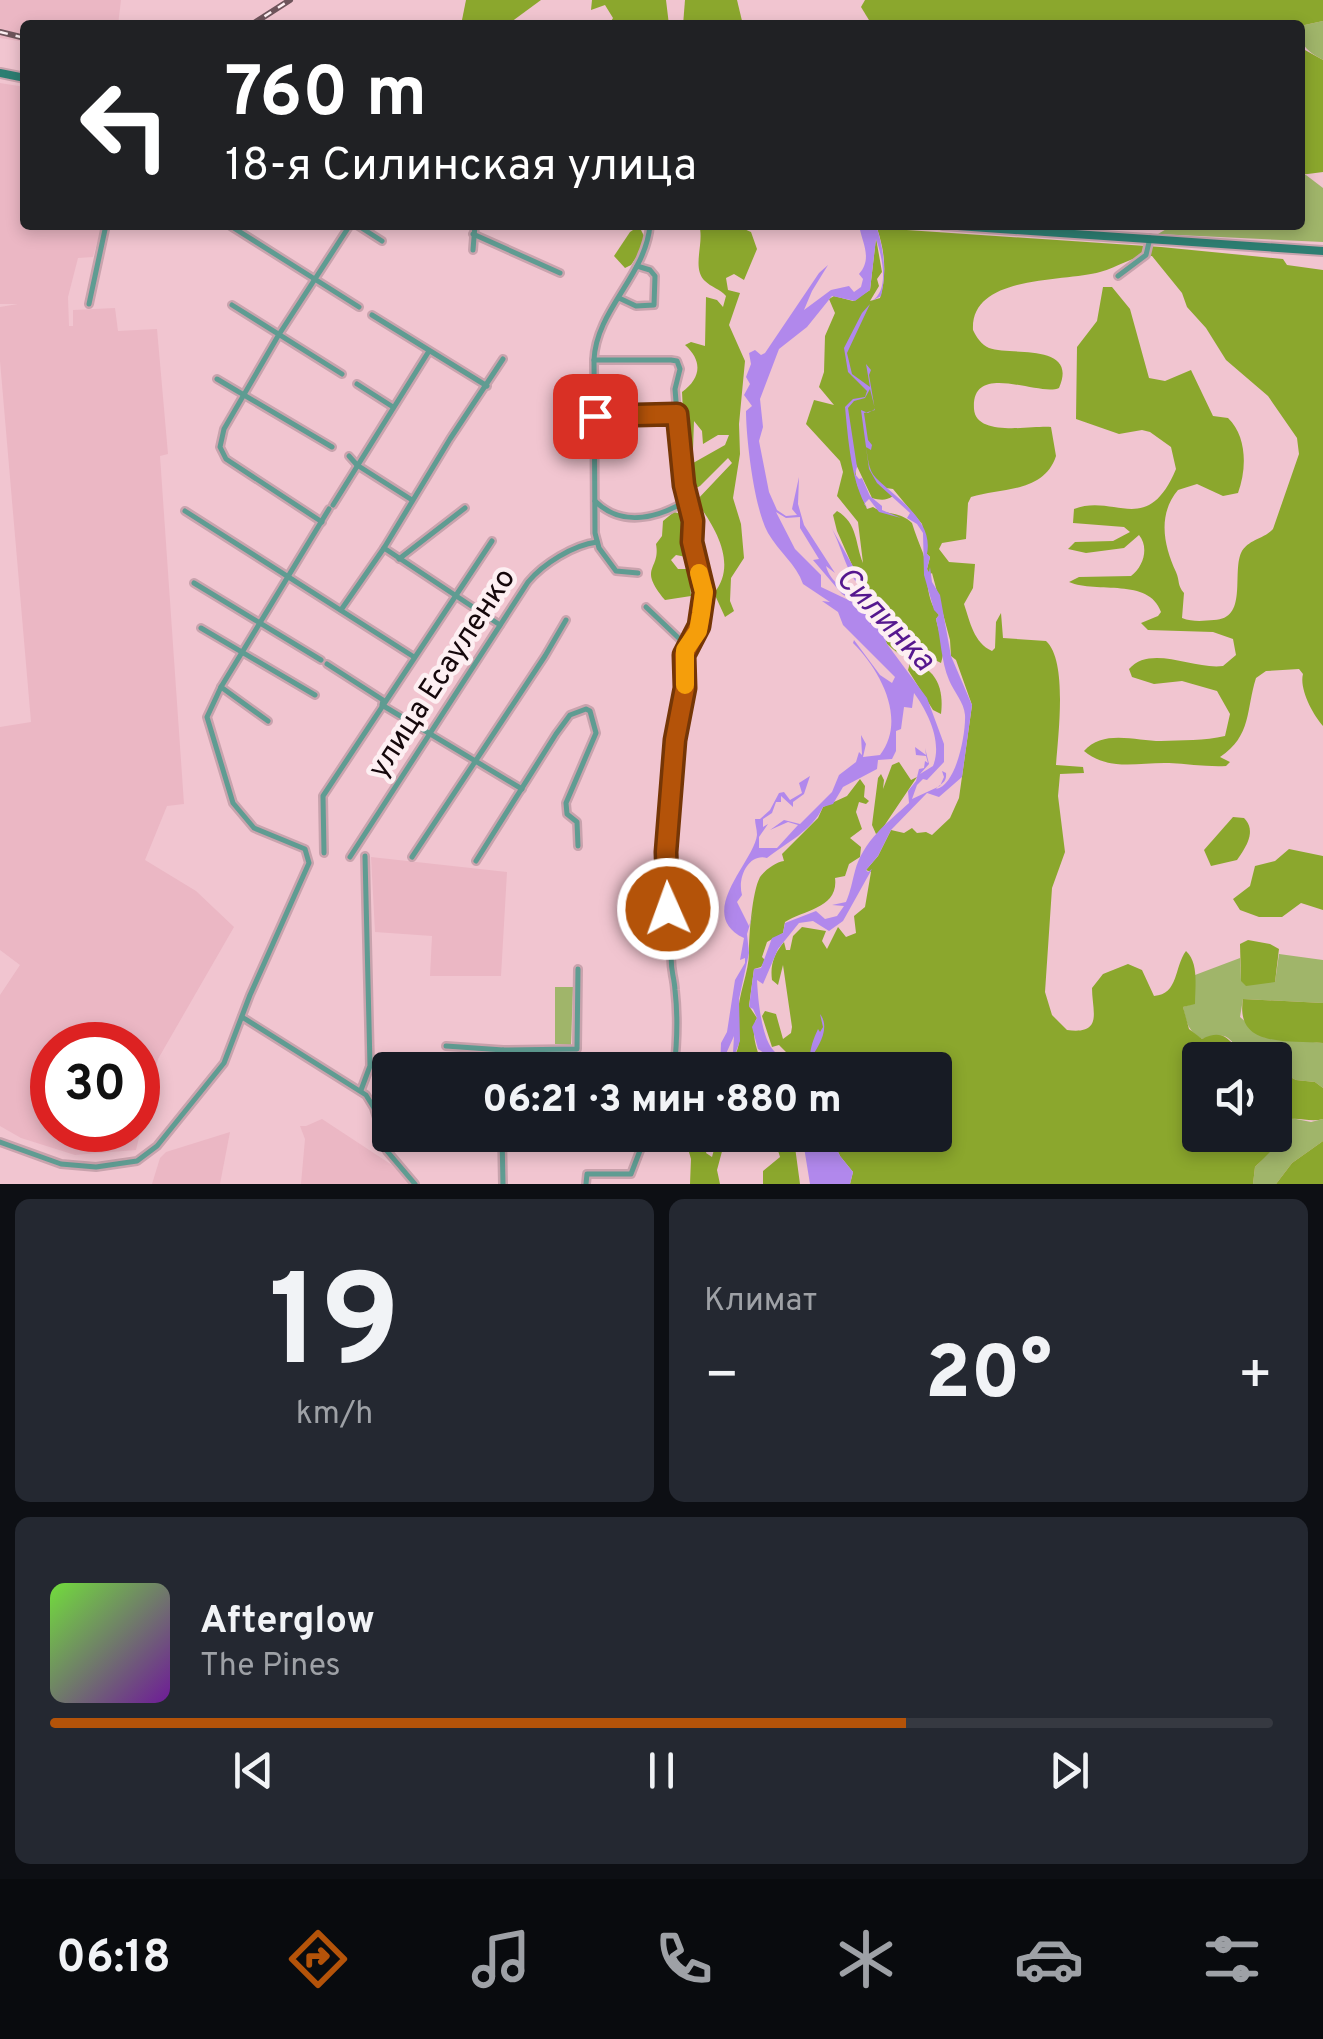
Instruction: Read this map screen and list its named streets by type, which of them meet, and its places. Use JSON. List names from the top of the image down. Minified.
{"streets":{"street":["улица Есауленко"]},"water":["Силинка"],"page":{"turn":["760 m","18-я Силинская улица"],"limit":"30","trip":"06:21 · 3 мин · 880 m","tile":[["19","km/h"],"Климат"],"heat":["−","20°","+"],"song":["Afterglow","The Pines"],"tabs":"06:18"}}
